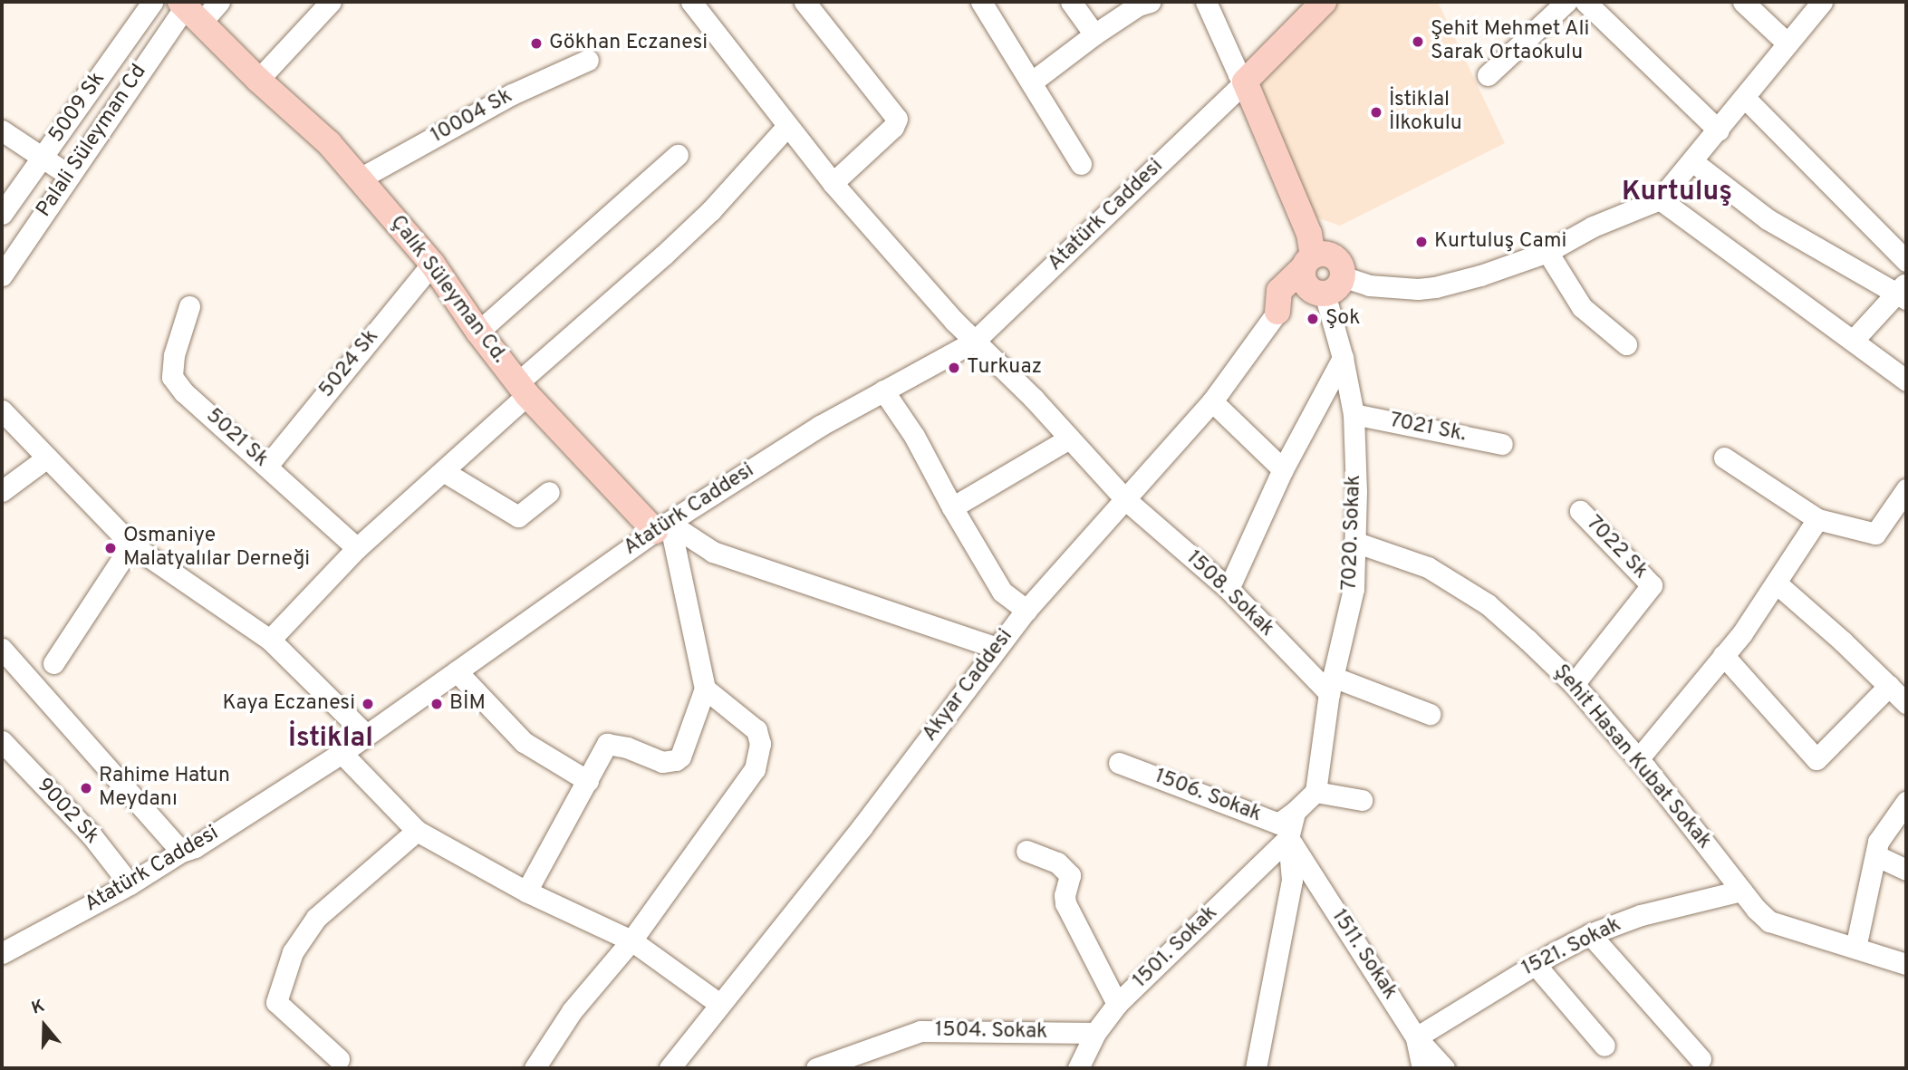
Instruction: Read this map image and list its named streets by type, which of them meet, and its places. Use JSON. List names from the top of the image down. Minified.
{"streets":{"main road":["Atatürk Caddesi","Çalık Süleyman Cd."],"street":["5009 Sk","10004 Sk","Palali Süleyman Cd","5024 Sk","7021 Sk.","5021 Sk","7020. Sokak","7022 Sk","1508. Sokak","Akyar Caddesi","Şehit Hasan Kubat Sokak","1506. Sokak","9002 Sk","1501. Sokak","1521. Sokak","1511. Sokak","1504. Sokak"]},"crossings":[["10004 Sk","Çalık Süleyman Cd."],["Palali Süleyman Cd","Çalık Süleyman Cd."],["Atatürk Caddesi","Çalık Süleyman Cd."],["Atatürk Caddesi","1508. Sokak"],["Atatürk Caddesi","9002 Sk"],["Çalık Süleyman Cd.","5024 Sk"],["5024 Sk","5021 Sk"],["7021 Sk.","7020. Sokak"],["7020. Sokak","1508. Sokak"],["7020. Sokak","Şehit Hasan Kubat Sokak"],["7022 Sk","Şehit Hasan Kubat Sokak"],["1508. Sokak","Akyar Caddesi"],["Şehit Hasan Kubat Sokak","1521. Sokak"],["1501. Sokak","1511. Sokak"],["1501. Sokak","1504. Sokak"],["1521. Sokak","1511. Sokak"]],"districts":["Kurtuluş","İstiklal"],"places":["Şehit Mehmet Ali Sarak Ortaokulu","Gökhan Eczanesi","İstiklal İlkokulu","Kurtuluş Cami","Şok","Turkuaz","Osmaniye Malatyalılar Derneği","Kaya Eczanesi","BİM","Rahime Hatun Meydanı"],"north":"top"}
